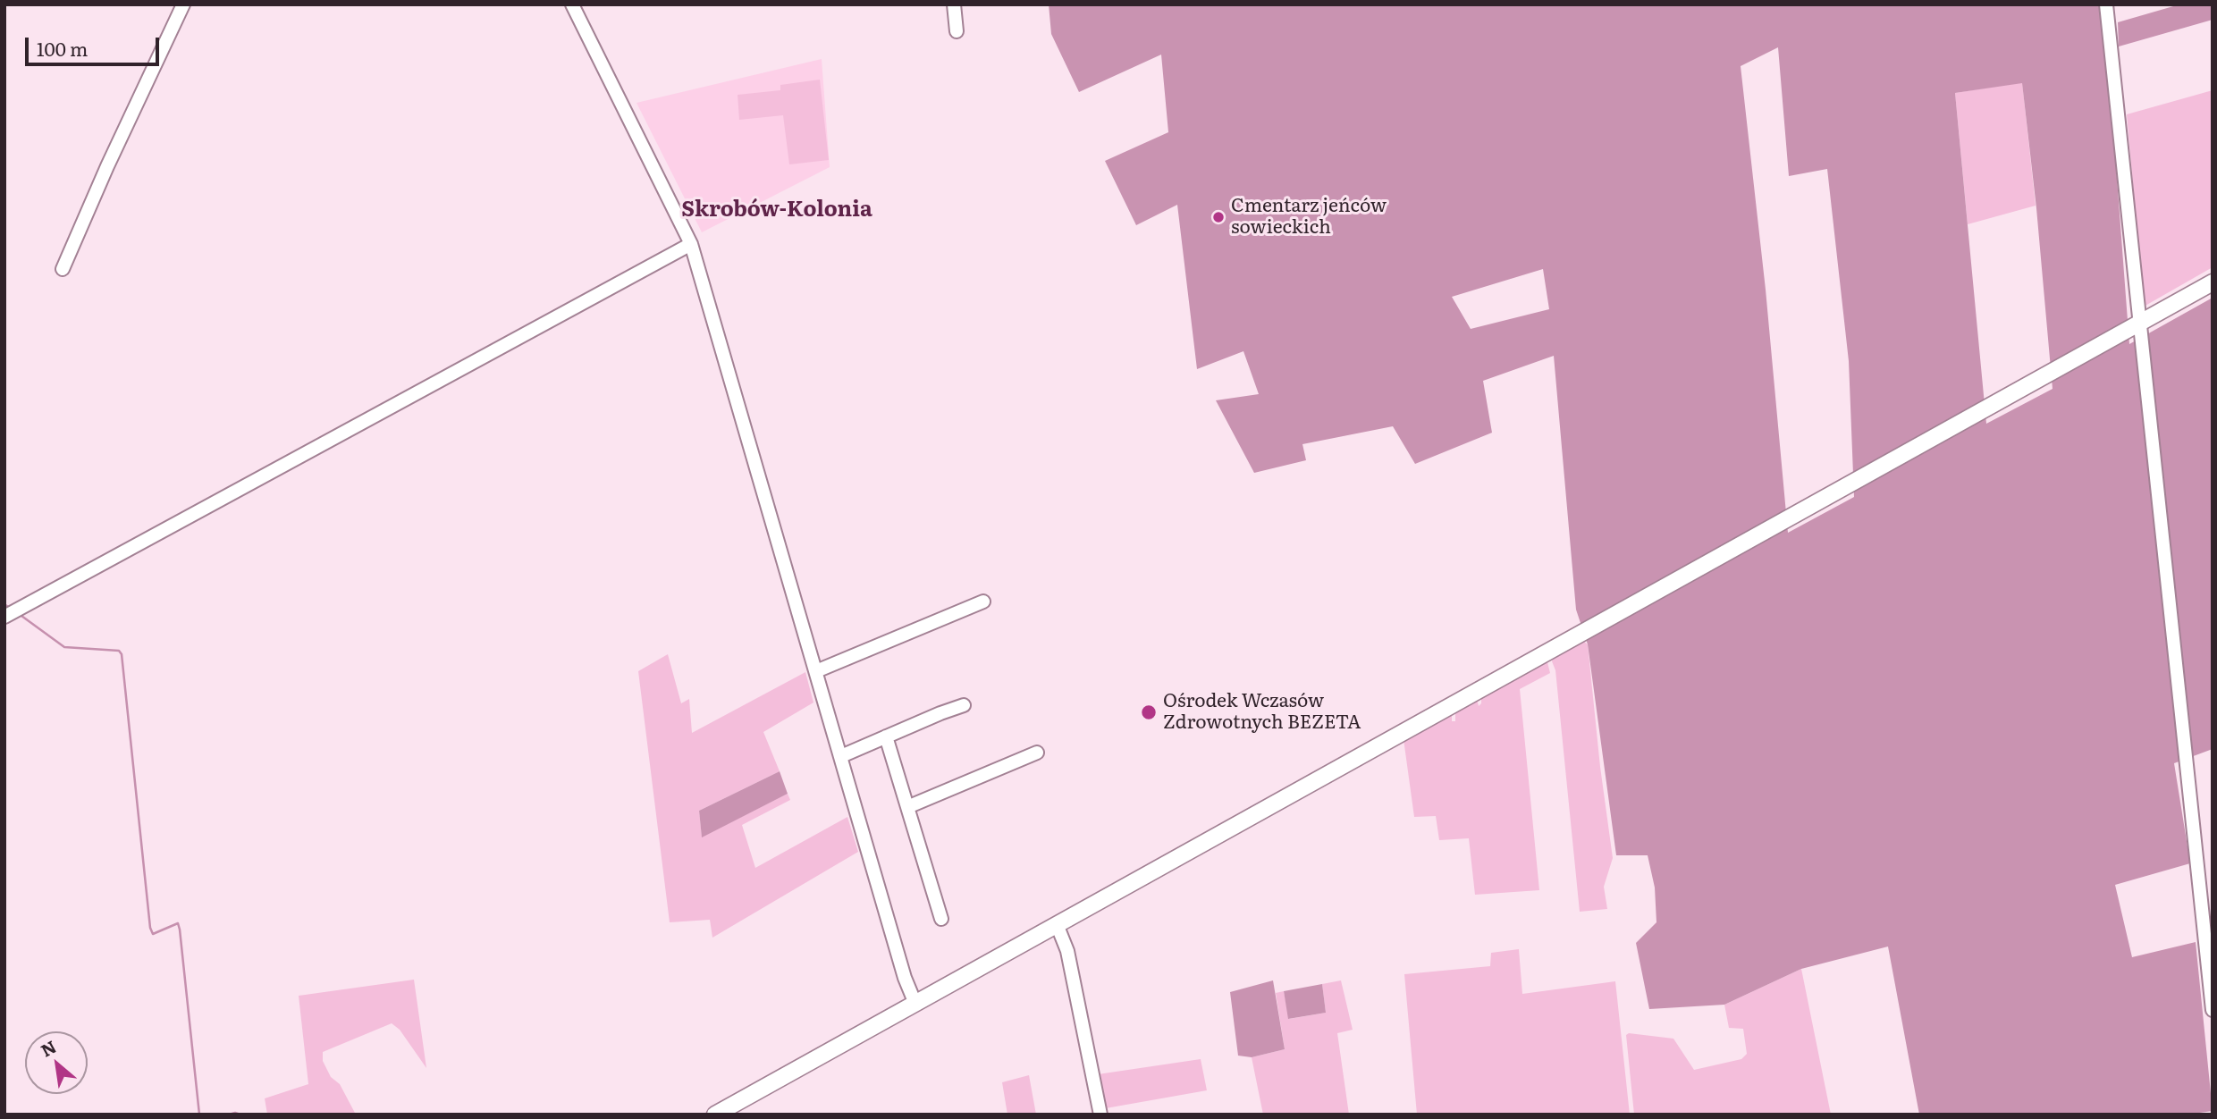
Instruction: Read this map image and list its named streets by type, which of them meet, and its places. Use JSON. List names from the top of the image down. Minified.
{"districts":["Skrobów-Kolonia"],"places":["Cmentarz jeńców sowieckich","Ośrodek Wczasów Zdrowotnych BEZETA"],"scale_bar":"100 m","north":"top left"}
